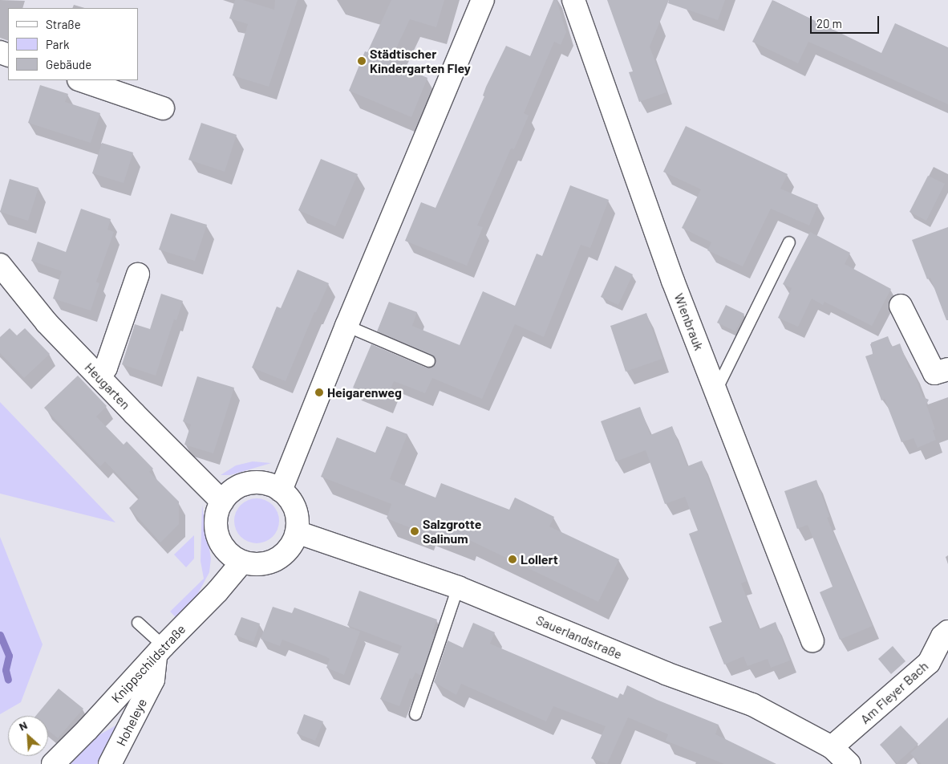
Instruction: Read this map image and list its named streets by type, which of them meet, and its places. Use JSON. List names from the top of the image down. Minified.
{"streets":{"street":["Wienbrauk","Heugarten","Sauerlandstraße","Knippschildstraße","Am Fleyer Bach","Hoheleye"]},"crossings":[["Heugarten","Sauerlandstraße"],["Heugarten","Knippschildstraße"],["Sauerlandstraße","Knippschildstraße"],["Sauerlandstraße","Am Fleyer Bach"],["Knippschildstraße","Hoheleye"]],"places":["Städtischer Kindergarten Fley","Heigarenweg","Salzgrotte Salinum","Lollert"],"legend":["Straße","Park","Gebäude"],"scale_bar":"20 m","north":"top left"}
